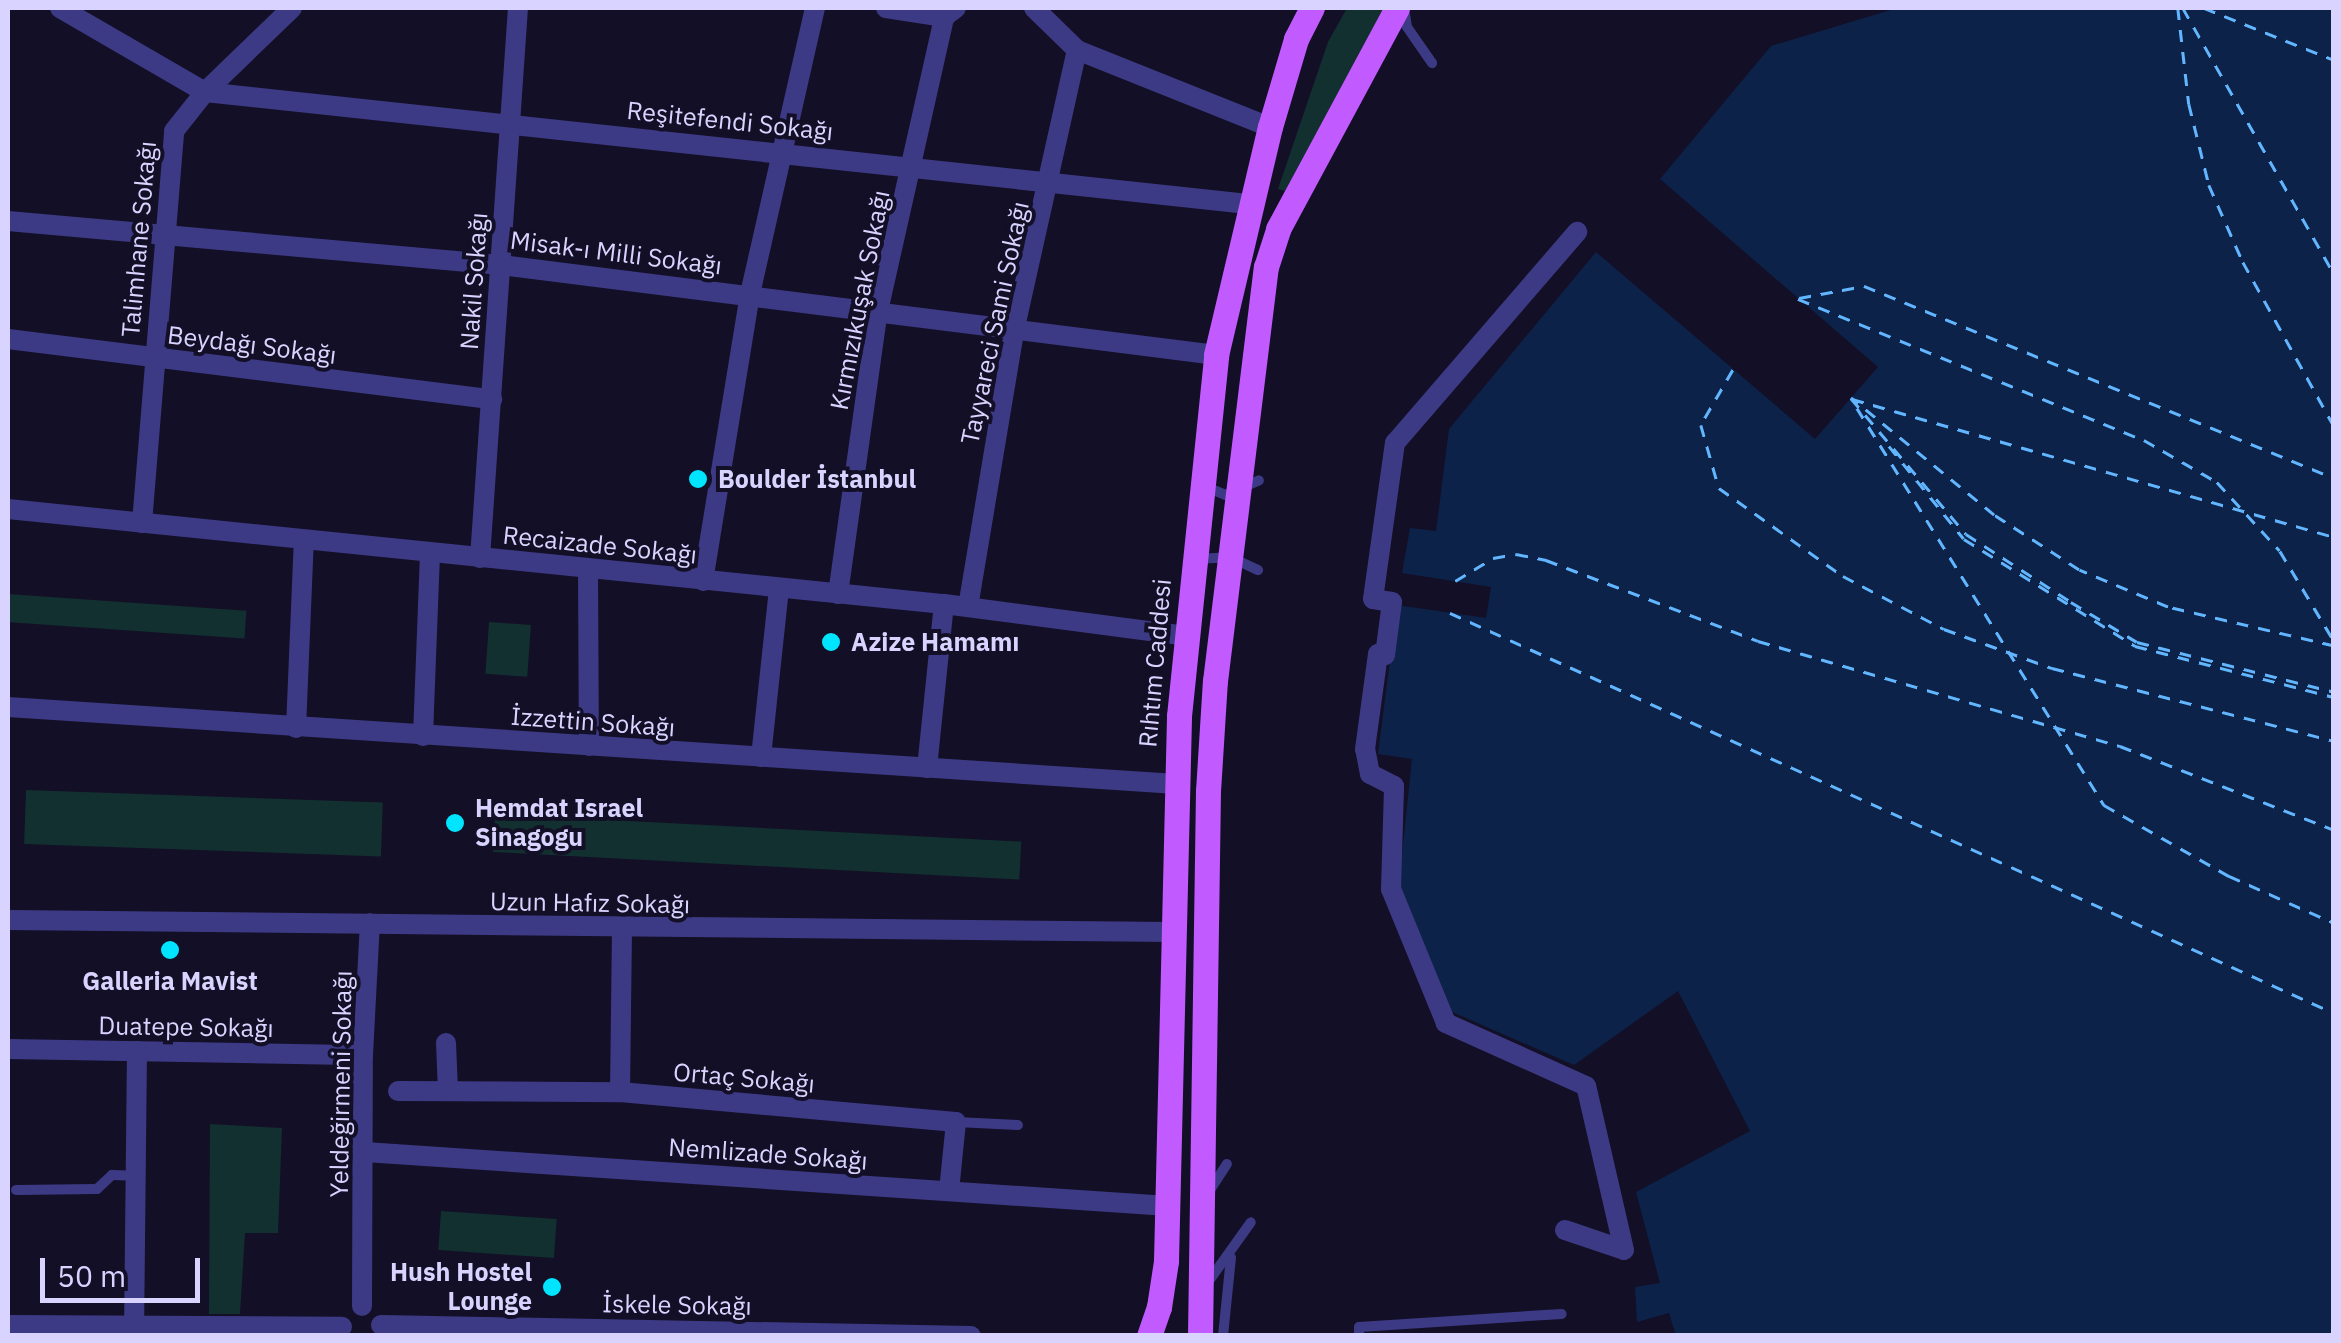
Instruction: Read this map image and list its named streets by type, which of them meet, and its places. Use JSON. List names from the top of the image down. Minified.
{"streets":{"main road":["Rıhtım Caddesi"],"street":["Reşitefendi Sokağı","Talimhane Sokağı","Misak-ı Milli Sokağı","Nakil Sokağı","Kırmızıkuşak Sokağı","Tayyareci Sami Sokağı","Beydağı Sokağı","Recaizade Sokağı","İzzettin Sokağı","Uzun Hafız Sokağı","Duatepe Sokağı","Ortaç Sokağı","Yeldeğirmeni Sokağı","Nemlizade Sokağı","İskele Sokağı"]},"crossings":[["Reşitefendi Sokağı","Talimhane Sokağı"],["Reşitefendi Sokağı","Nakil Sokağı"],["Reşitefendi Sokağı","Kırmızıkuşak Sokağı"],["Reşitefendi Sokağı","Tayyareci Sami Sokağı"],["Reşitefendi Sokağı","Rıhtım Caddesi"],["Talimhane Sokağı","Misak-ı Milli Sokağı"],["Talimhane Sokağı","Beydağı Sokağı"],["Talimhane Sokağı","Recaizade Sokağı"],["Misak-ı Milli Sokağı","Nakil Sokağı"],["Misak-ı Milli Sokağı","Kırmızıkuşak Sokağı"],["Misak-ı Milli Sokağı","Tayyareci Sami Sokağı"],["Misak-ı Milli Sokağı","Rıhtım Caddesi"],["Nakil Sokağı","Beydağı Sokağı"],["Nakil Sokağı","Recaizade Sokağı"],["Kırmızıkuşak Sokağı","Recaizade Sokağı"],["Tayyareci Sami Sokağı","Recaizade Sokağı"],["Recaizade Sokağı","Rıhtım Caddesi"],["Rıhtım Caddesi","İzzettin Sokağı"],["Rıhtım Caddesi","Uzun Hafız Sokağı"],["Rıhtım Caddesi","Nemlizade Sokağı"],["Uzun Hafız Sokağı","Yeldeğirmeni Sokağı"],["Duatepe Sokağı","Yeldeğirmeni Sokağı"],["Yeldeğirmeni Sokağı","Nemlizade Sokağı"]],"places":["Boulder İstanbul","Azize Hamamı","Hemdat Israel Sinagogu","Galleria Mavist","Hush Hostel Lounge"],"scale_bar":"50 m"}
